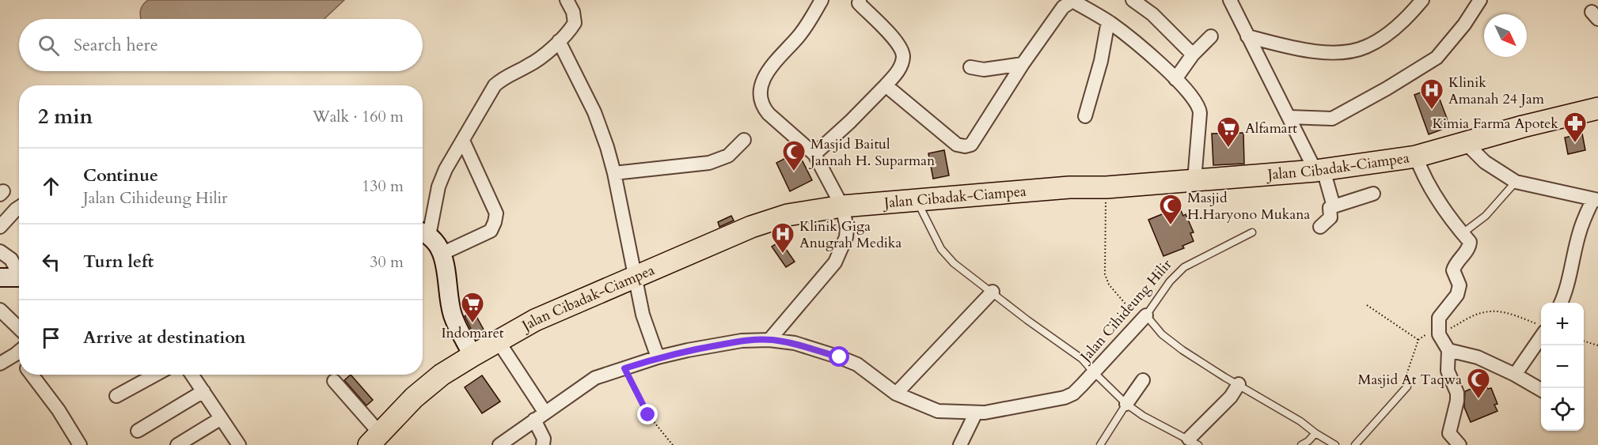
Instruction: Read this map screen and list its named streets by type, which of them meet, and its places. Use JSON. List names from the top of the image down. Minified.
{"streets":{"highway":["Jalan Cibadak-Ciampea"],"street":["Jalan Cihideung Hilir"]},"places":{"hospital":["Klinik Amanah 24 Jam","Klinik Giga Anugrah Medika"],"pharmacy":["Kimia Farma Apotek"],"supermarket":["Alfamart","Indomaret"],"mosque":["Masjid Baitul Jannah H. Suparman","Masjid H.Haryono Mukana","Masjid At Taqwa"]},"north":"bottom right","page":{"search":"Search here","heading":["2 min","Walk · 160 m"],"list":[["Continue","Jalan Cihideung Hilir","130 m"],["Turn left","30 m"],"Arrive at destination"],"map_buttons":["+","−"]}}
